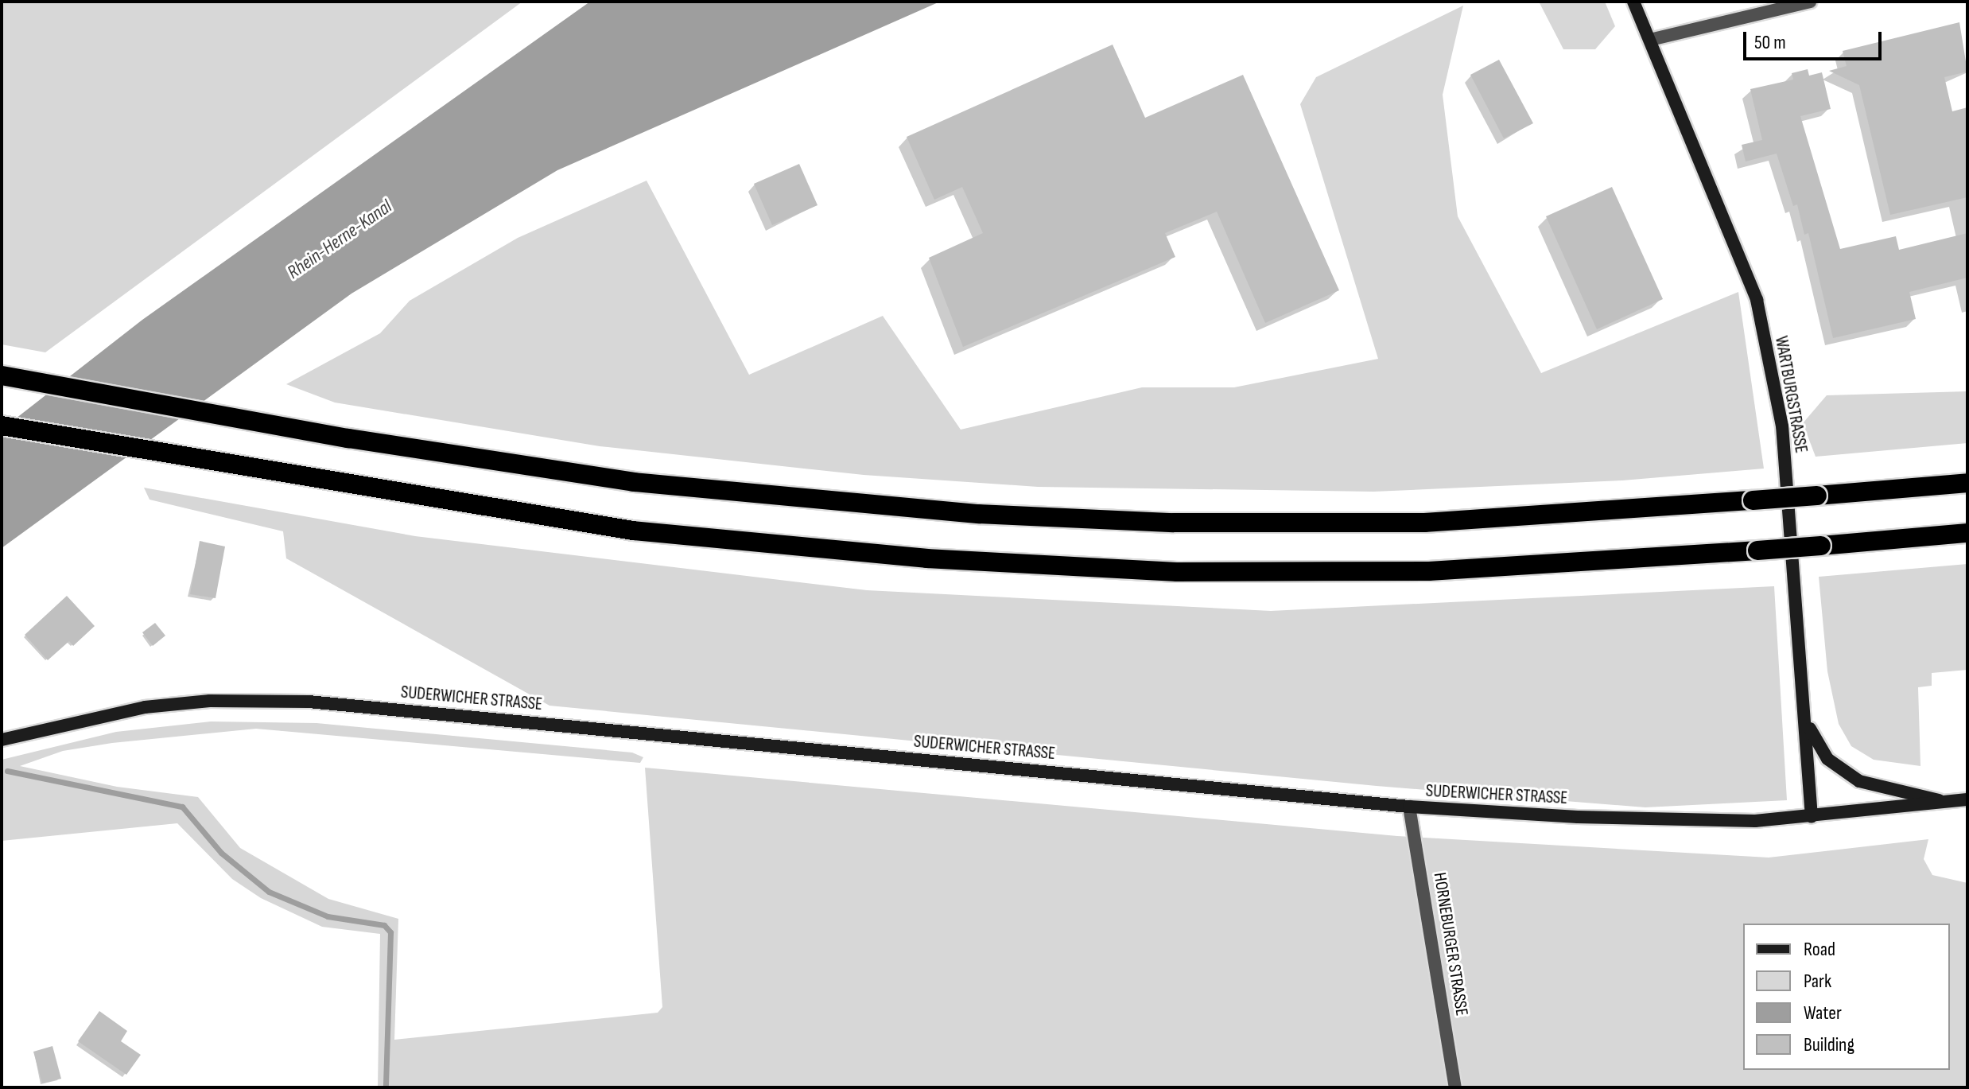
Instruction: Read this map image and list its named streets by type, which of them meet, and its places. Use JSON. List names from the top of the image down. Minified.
{"streets":{"main road":["WARTBURGSTRASSE","SUDERWICHER STRASSE"],"street":["HORNEBURGER STRASSE"]},"crossings":[["WARTBURGSTRASSE","SUDERWICHER STRASSE"],["SUDERWICHER STRASSE","HORNEBURGER STRASSE"]],"water":["Rhein-Herne-Kanal"],"legend":["Road","Park","Water","Building"],"scale_bar":"50 m"}
